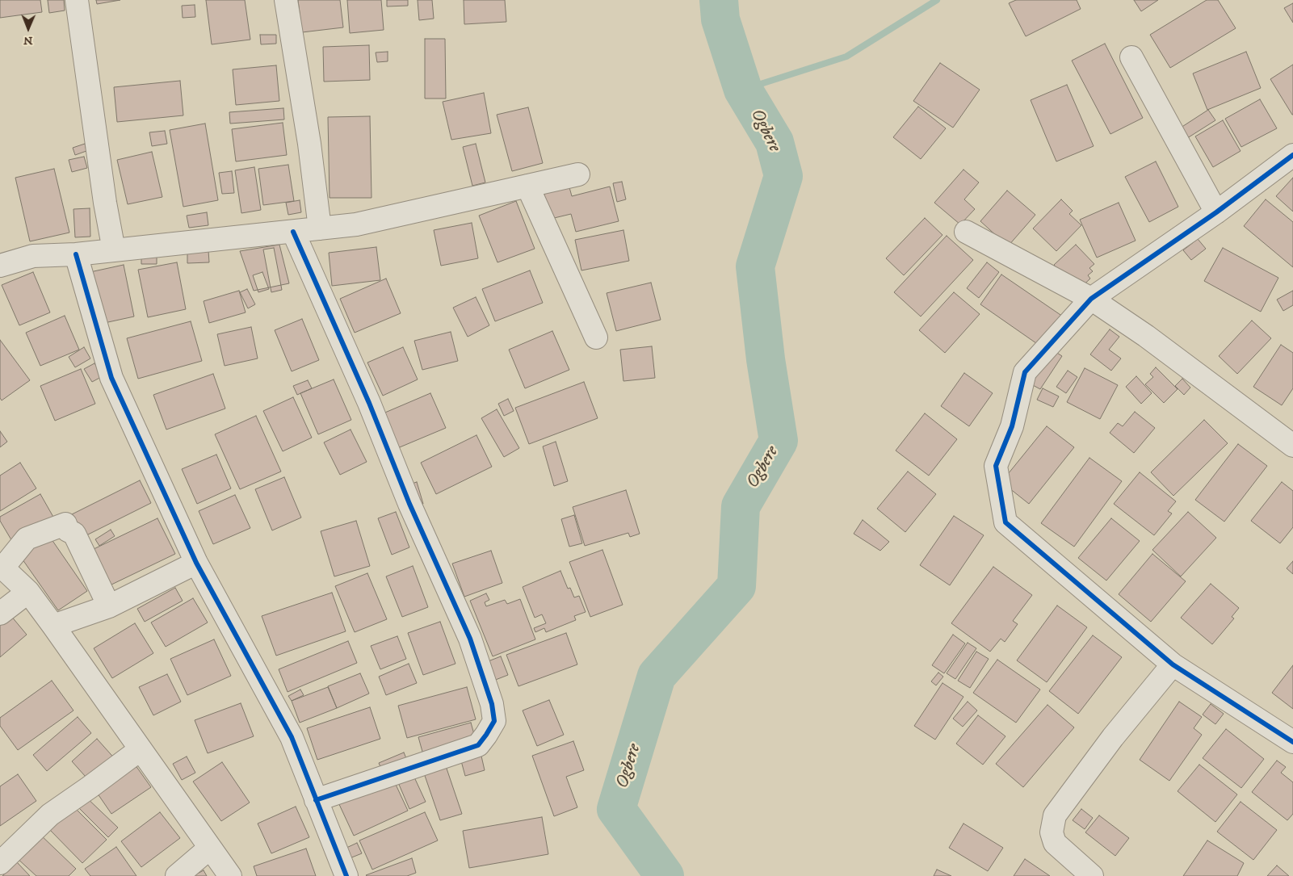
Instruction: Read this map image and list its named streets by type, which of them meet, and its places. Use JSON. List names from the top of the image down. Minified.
{"water":["Ogbere"],"north":"bottom"}
